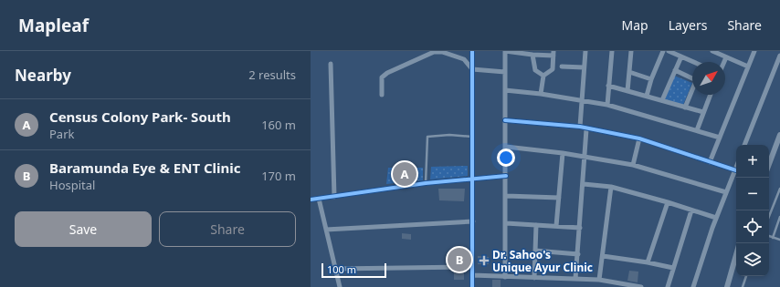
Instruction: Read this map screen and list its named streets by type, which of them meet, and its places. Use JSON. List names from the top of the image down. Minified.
{"places":{"health":["Dr. Sahoo's Unique Ayur Clinic"]},"scale_bar":"100 m","north":"top right","page":{"header":"Mapleaf","nav":["Map","Layers","Share"],"heading":["Nearby","2 results"],"list":[{"mark":"A","name":"Census Colony Park- South","note":"Park","value":"160 m"},{"mark":"B","name":"Baramunda Eye & ENT Clinic","note":"Hospital","value":"170 m"}],"map_buttons":["+","−"],"pins":["A","B"],"buttons":["Save","Share"],"scale":"100 m"}}
